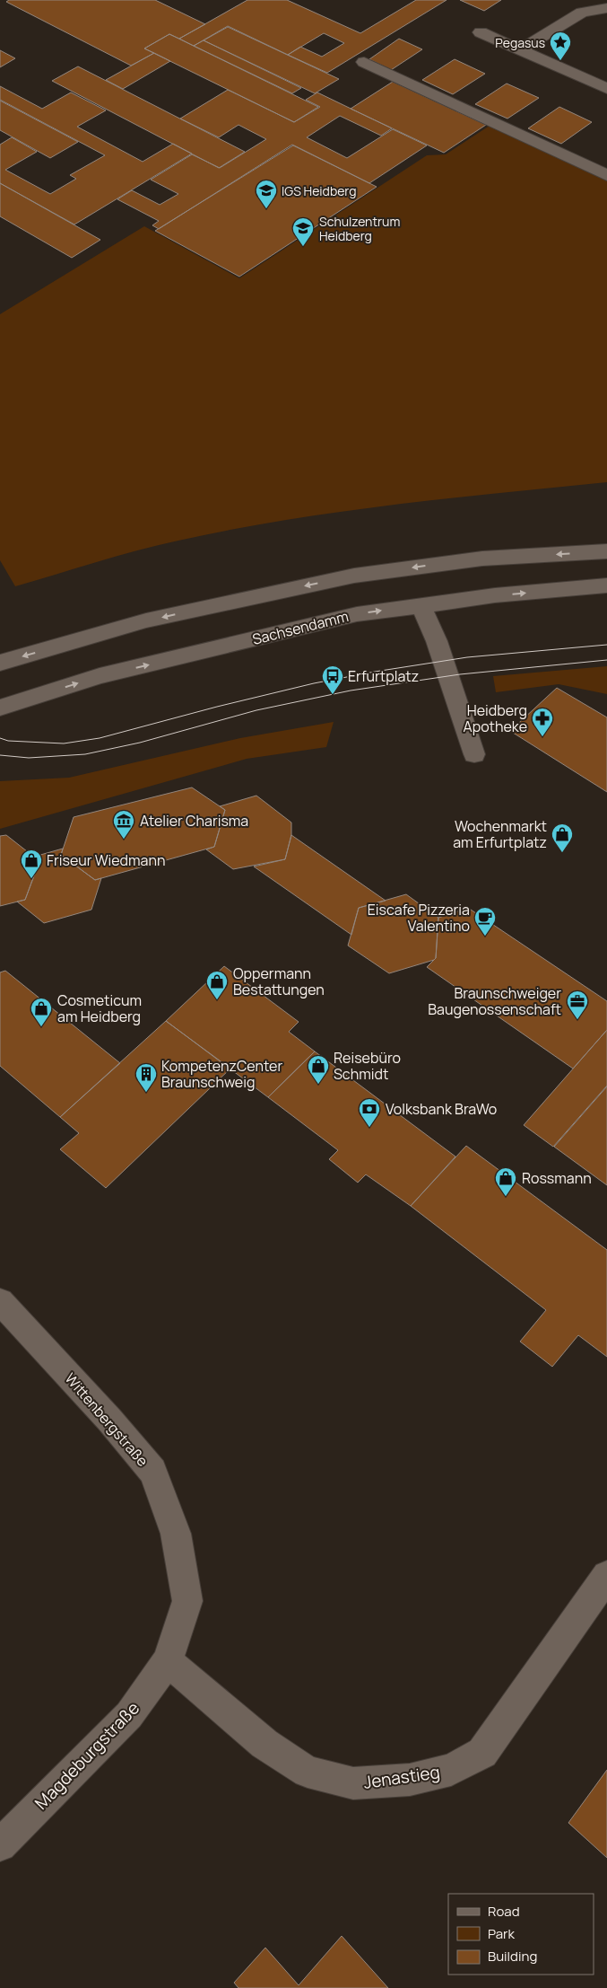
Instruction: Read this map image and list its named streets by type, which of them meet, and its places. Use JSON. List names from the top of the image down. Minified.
{"streets":{"street":["Sachsendamm","Wittenbergstraße","Magdeburgstraße","Jenastieg"]},"crossings":[["Wittenbergstraße","Magdeburgstraße"],["Wittenbergstraße","Jenastieg"],["Magdeburgstraße","Jenastieg"]],"places":{"place":["Pegasus"],"school or university":["IGS Heidberg","Schulzentrum Heidberg"],"bus stop":["Erfurtplatz"],"pharmacy":["Heidberg Apotheke"],"museum":["Atelier Charisma"],"shop":["Wochenmarkt am Erfurtplatz","Friseur Wiedmann","Oppermann Bestattungen","Cosmeticum am Heidberg","Reisebüro Schmidt","Rossmann"],"cafe":["Eiscafe Pizzeria Valentino"],"office":["Braunschweiger Baugenossenschaft"],"building":["KompetenzCenter Braunschweig"],"bank":["Volksbank BraWo"]},"legend":["Road","Park","Building"]}
